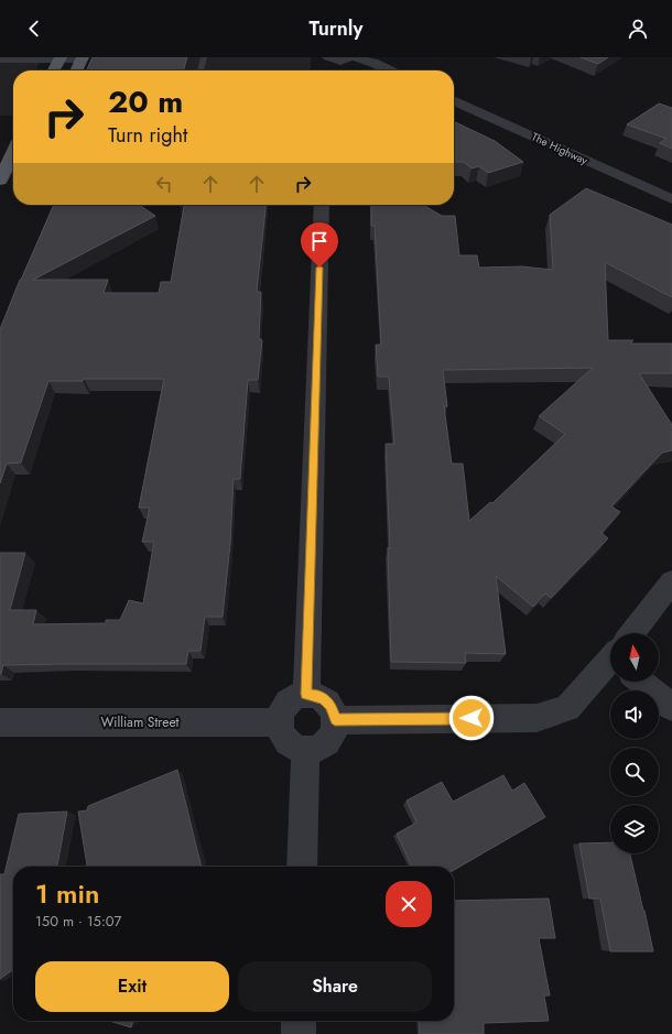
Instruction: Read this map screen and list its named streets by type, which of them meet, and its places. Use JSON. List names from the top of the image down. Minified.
{"streets":{"street":["The Highway","William Street"]},"north":"top","page":{"header":"Turnly","turn":["20 m","Turn right"],"heading":["1 min","150 m · 15:07"],"buttons":["Exit","Share"]}}
